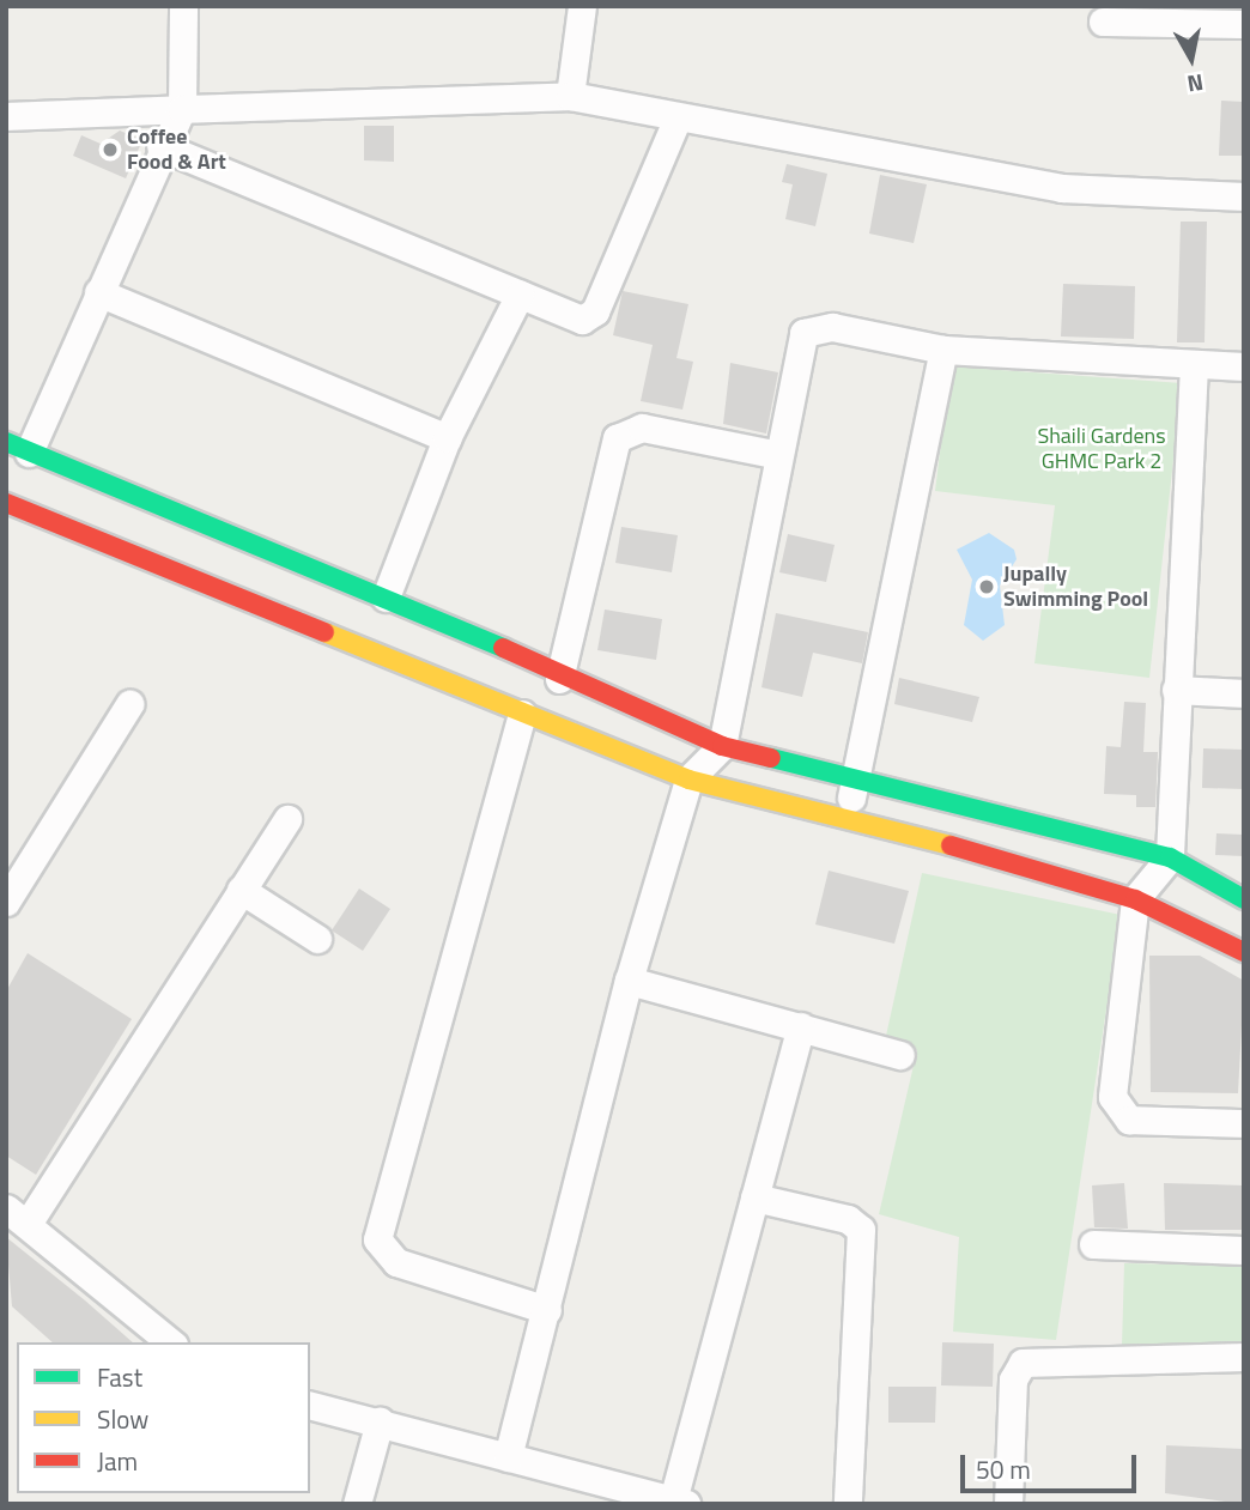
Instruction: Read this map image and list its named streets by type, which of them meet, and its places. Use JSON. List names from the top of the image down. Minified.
{"parks":["Shaili Gardens GHMC Park 2"],"places":["Coffee Food & Art","Jupally Swimming Pool"],"legend":["Fast","Slow","Jam"],"scale_bar":"50 m","north":"bottom"}
